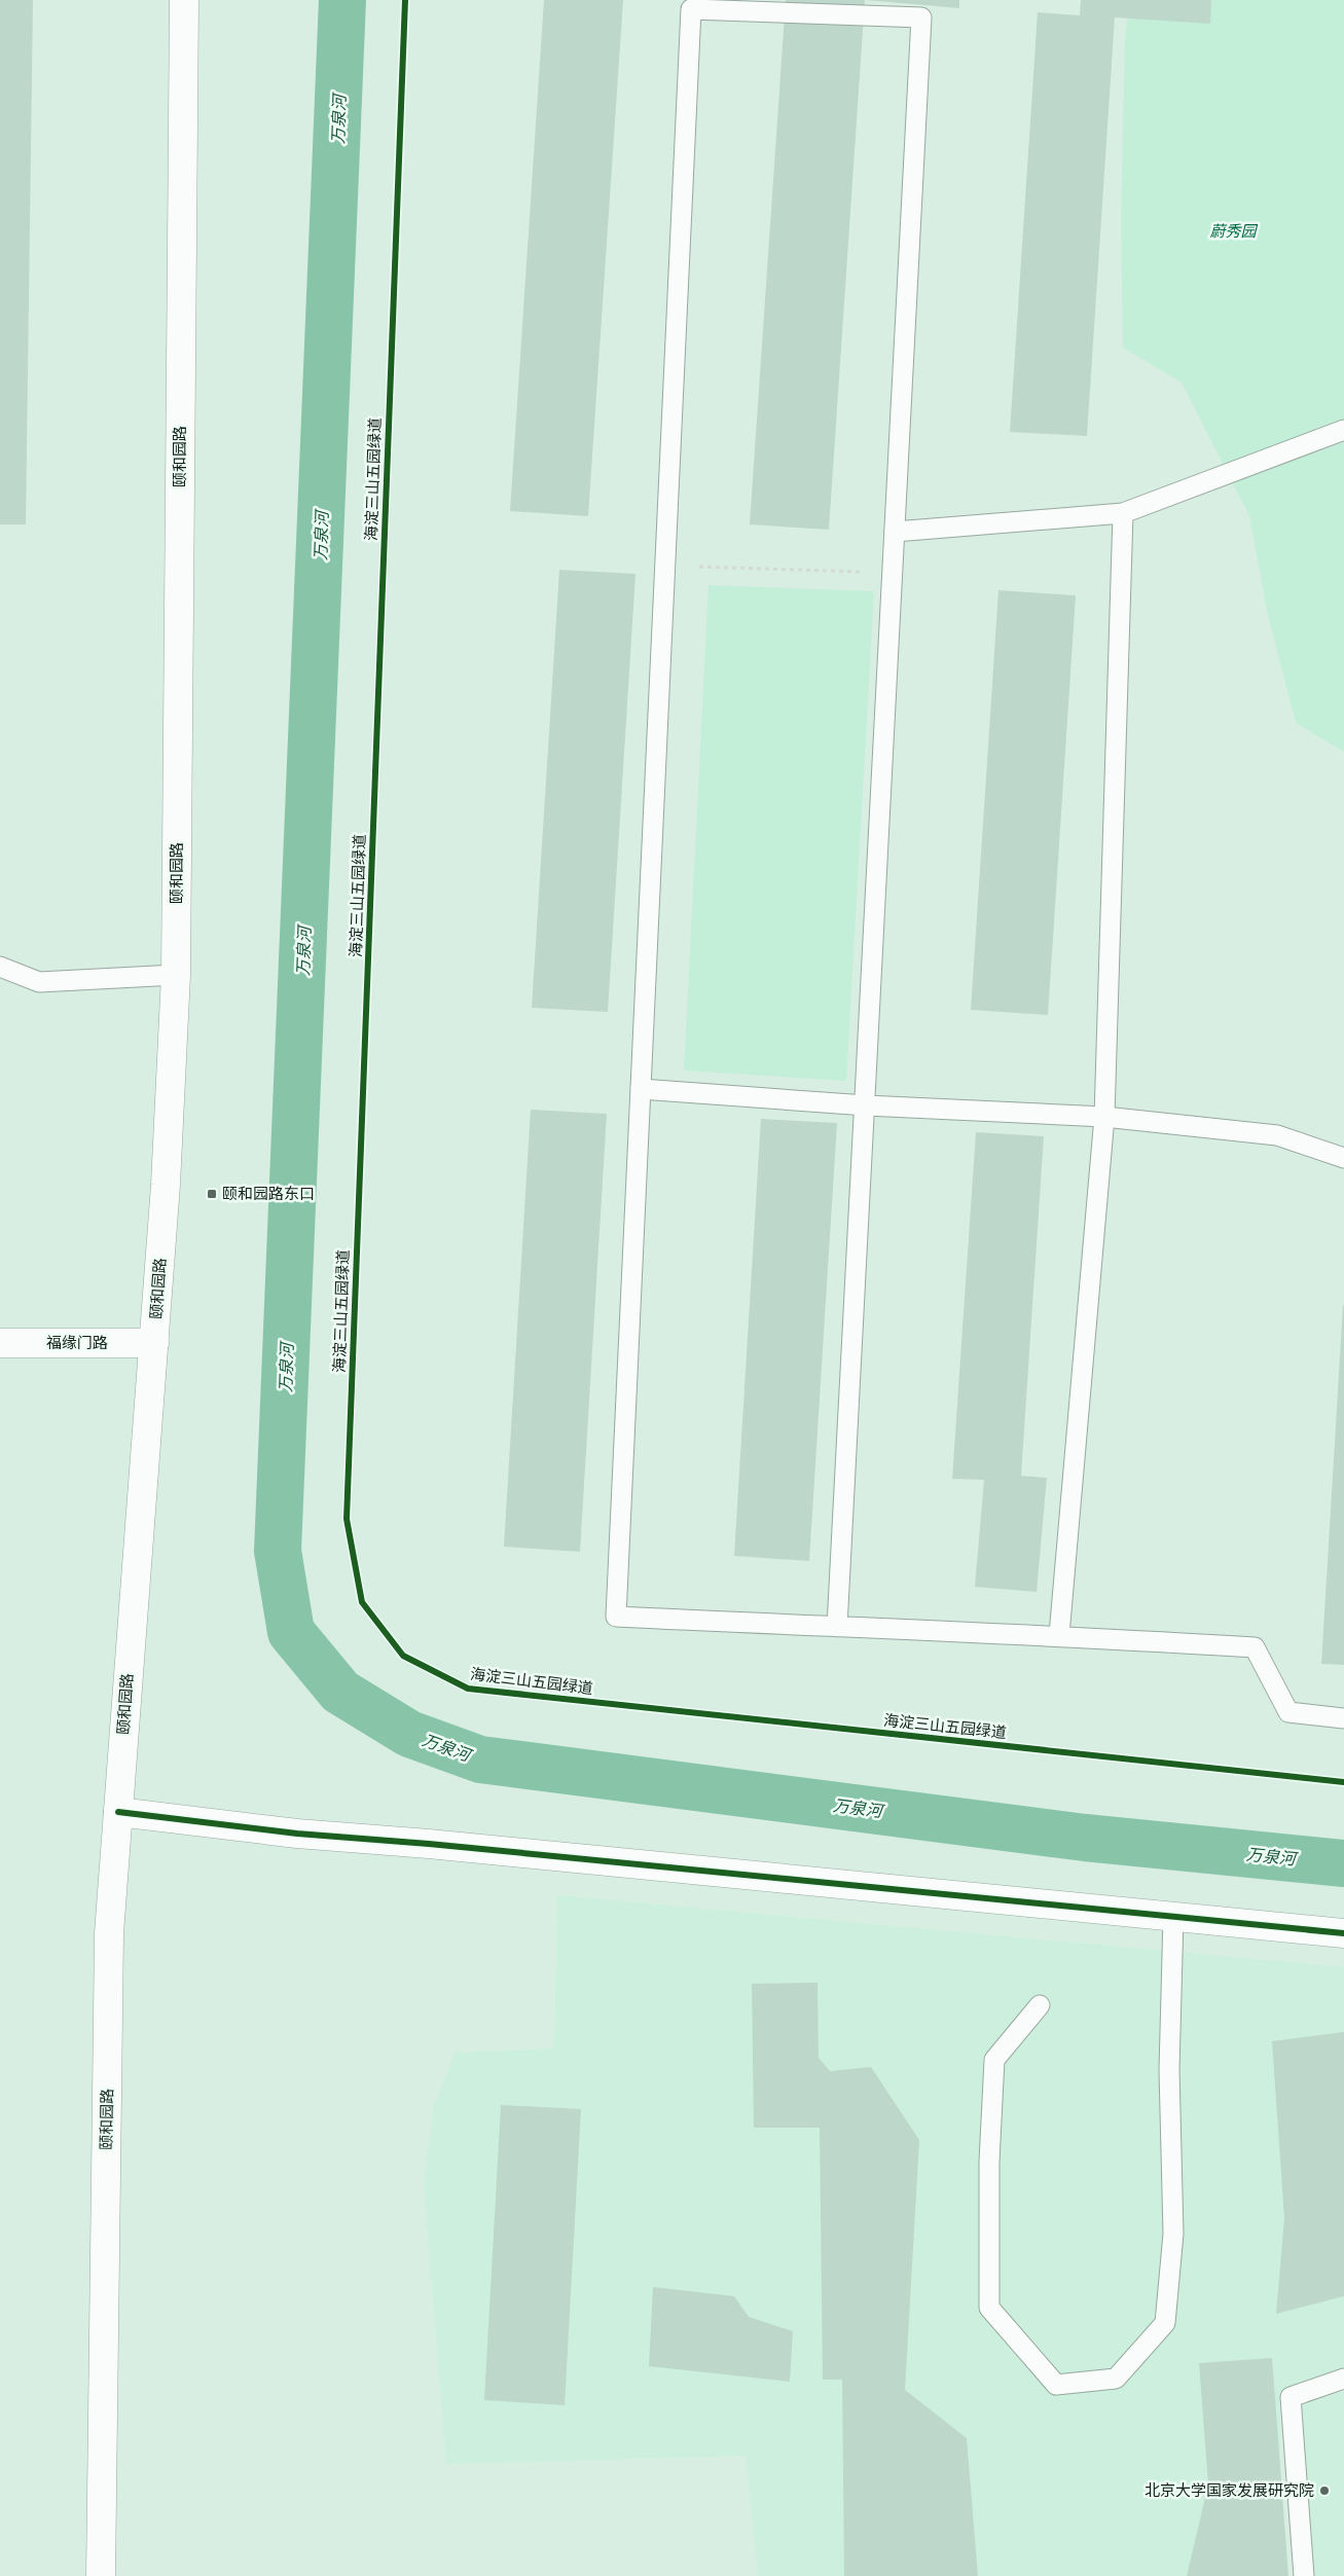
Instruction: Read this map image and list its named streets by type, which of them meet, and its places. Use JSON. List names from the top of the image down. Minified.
{"streets":{"main road":["颐和园路","福缘门路"],"cycle path":["海淀三山五园绿道"]},"crossings":[["颐和园路","福缘门路"]],"water":["万泉河"],"parks":["蔚秀园"],"places":{"transit":["颐和园路东口"],"other":["北京大学国家发展研究院"]}}
